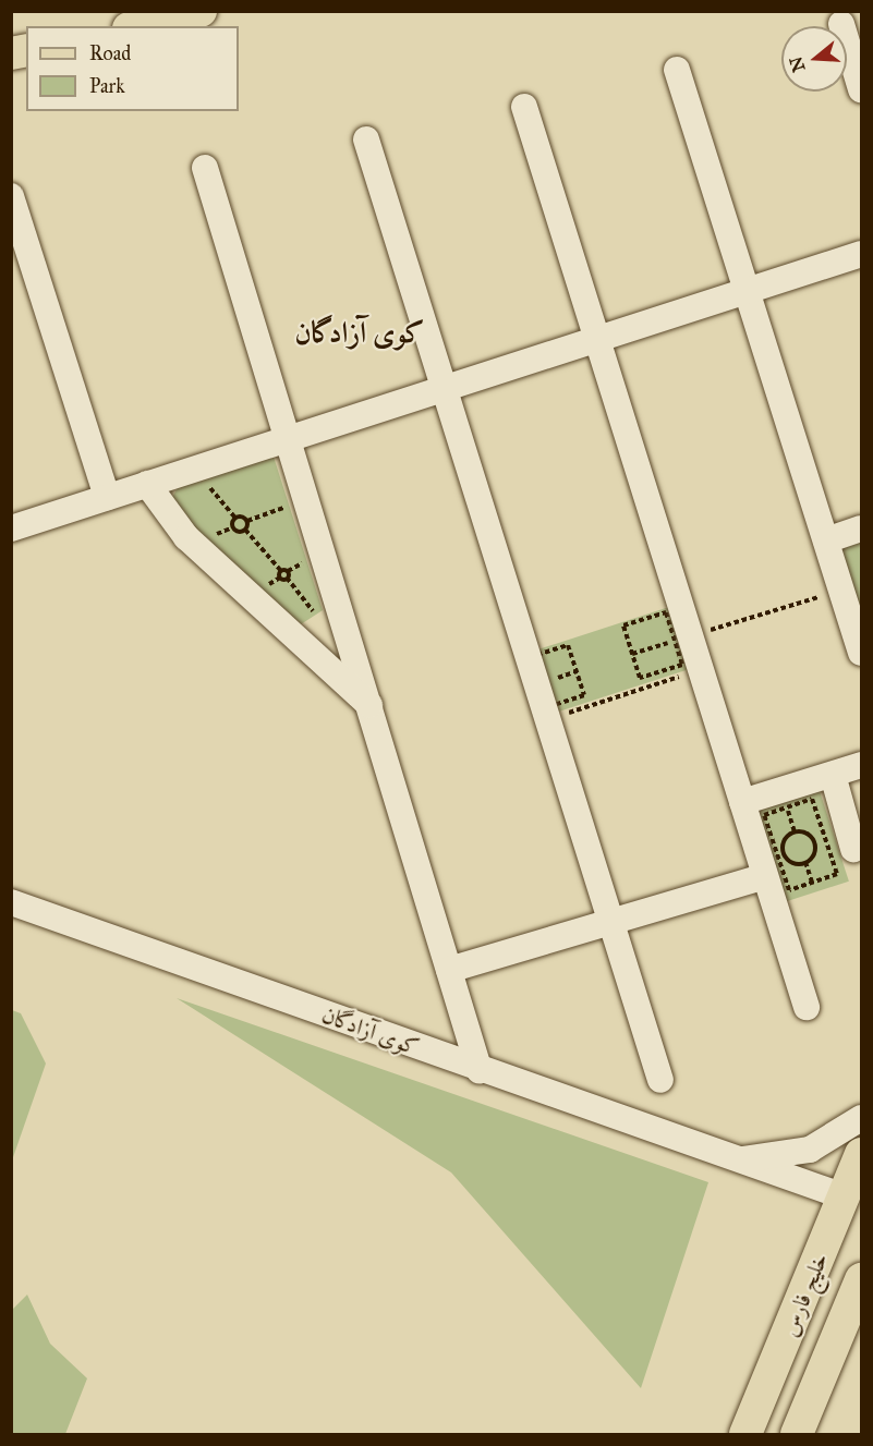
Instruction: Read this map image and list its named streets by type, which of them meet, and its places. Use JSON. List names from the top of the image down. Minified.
{"streets":{"main road":["خلیج فارس"],"street":["کوی آزادگان"]},"crossings":[["کوی آزادگان","خلیج فارس"]],"districts":["کوی آزادگان"],"legend":["Road","Park"],"north":"left"}
